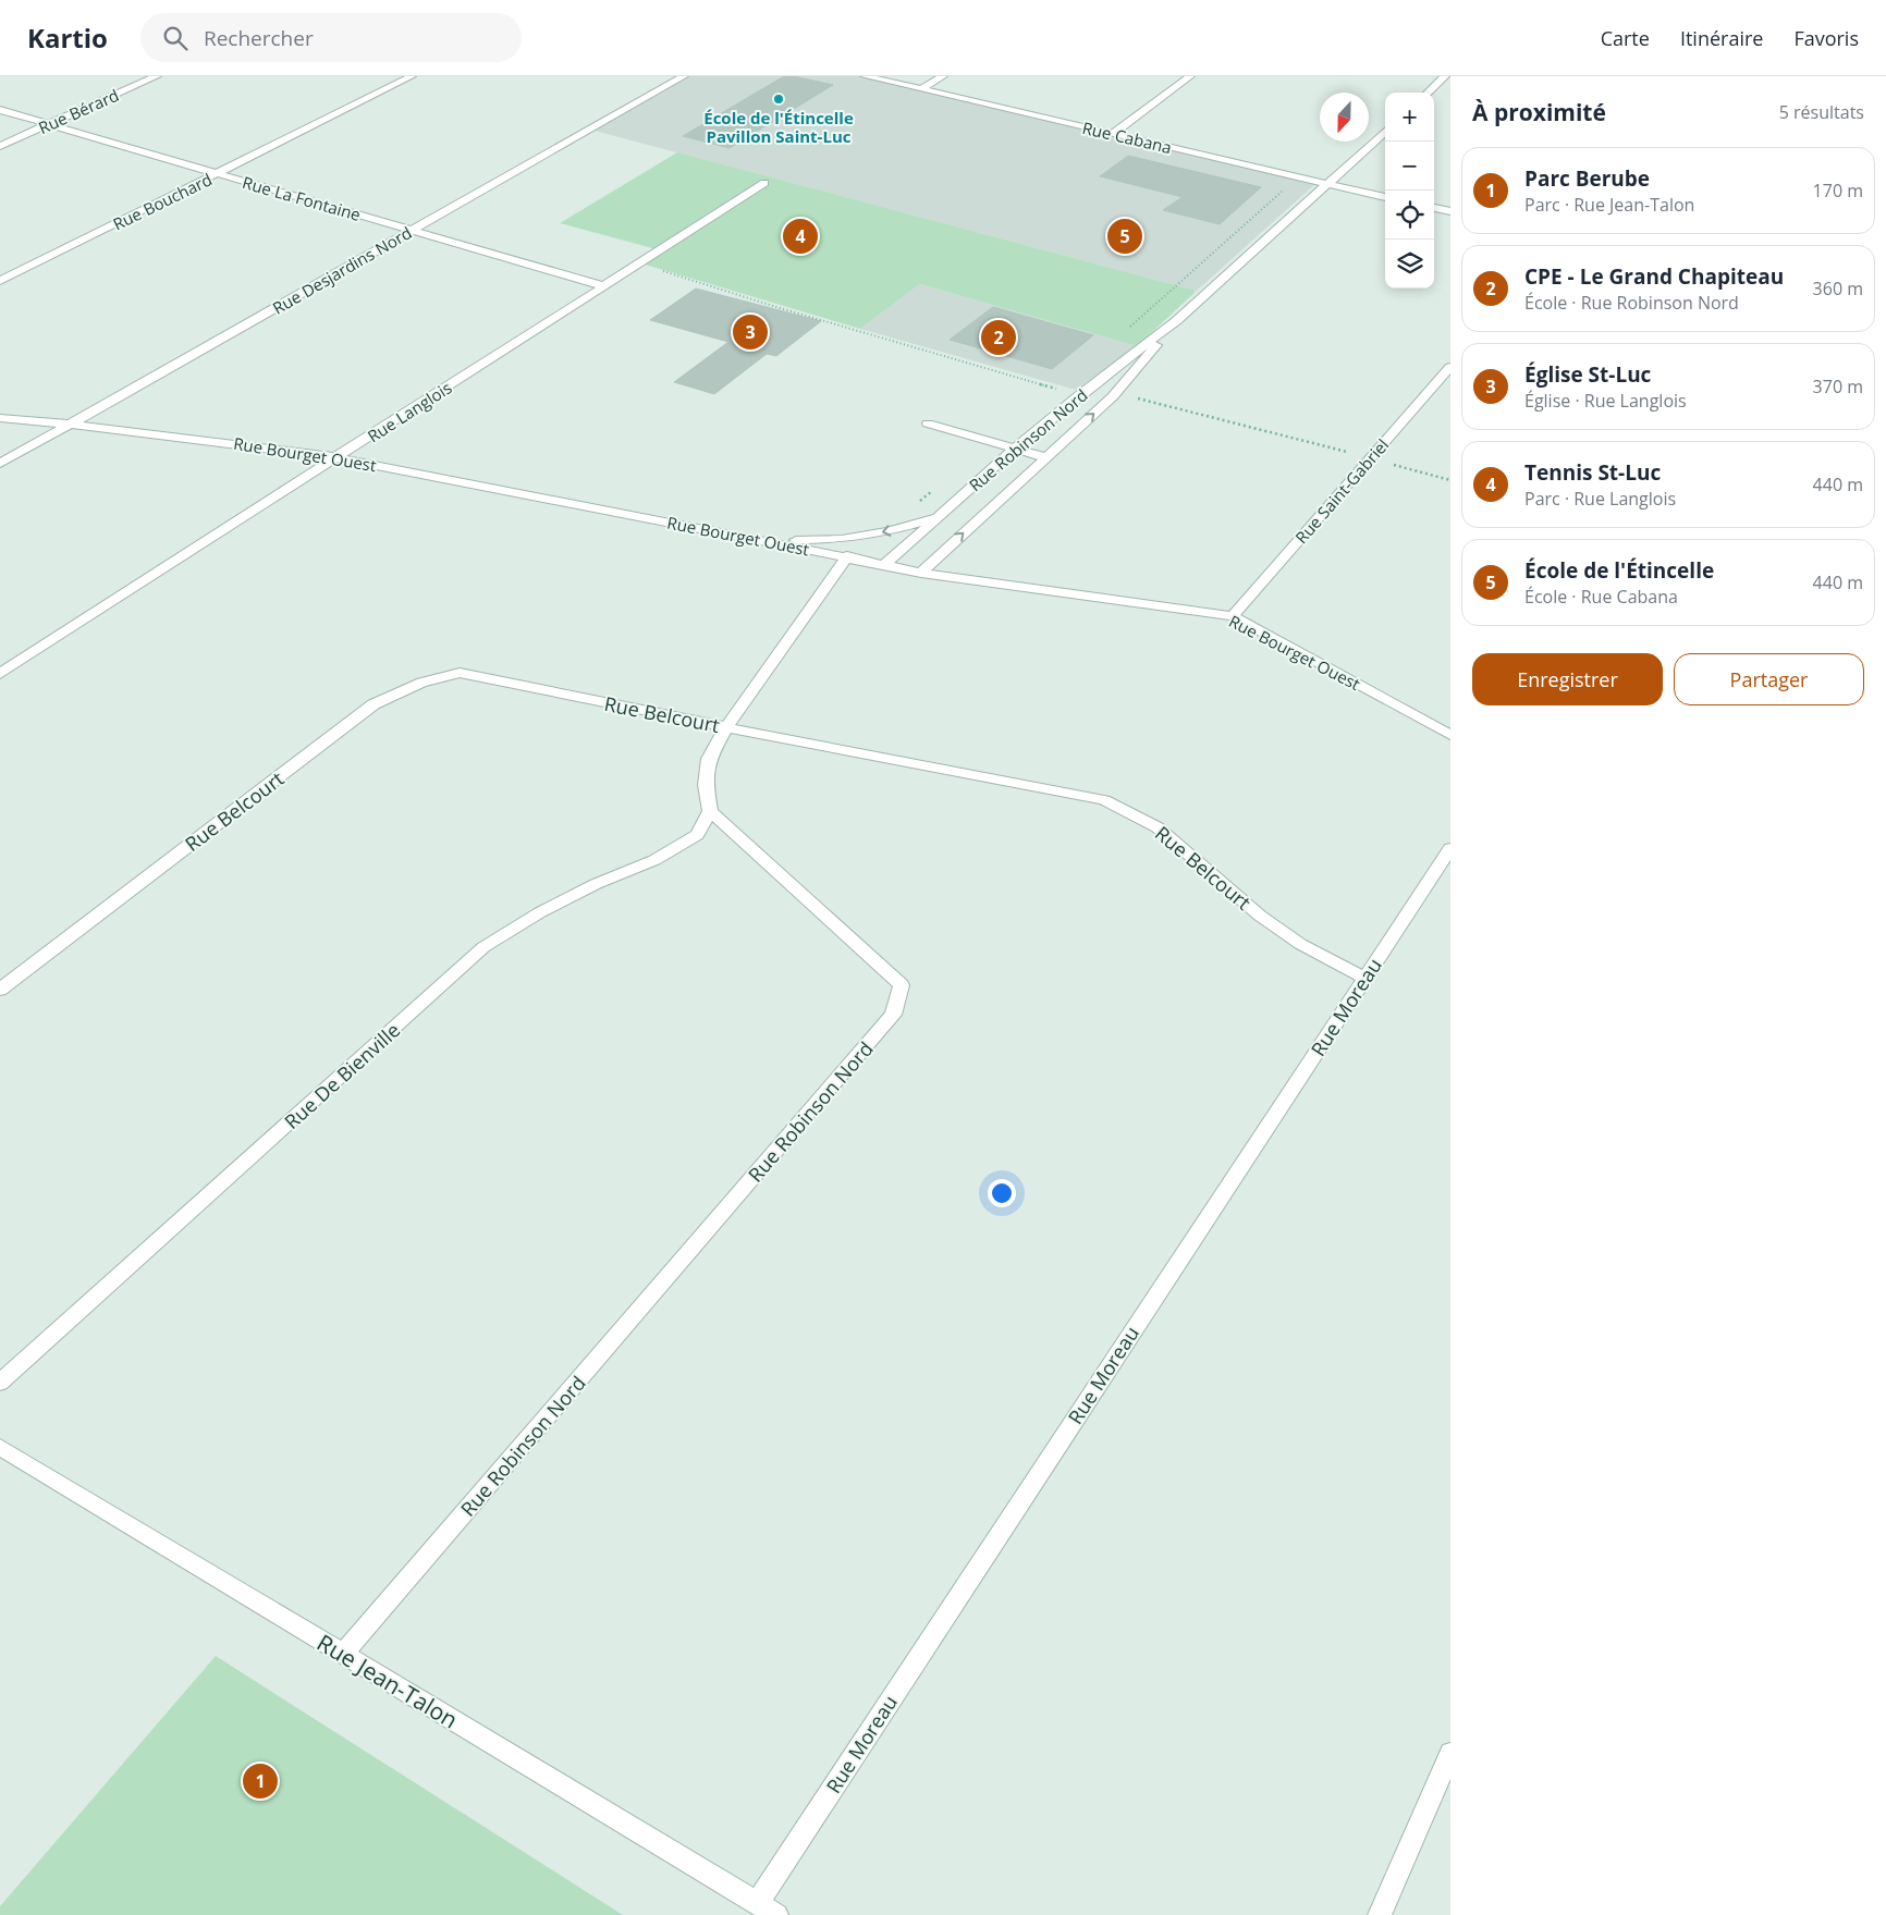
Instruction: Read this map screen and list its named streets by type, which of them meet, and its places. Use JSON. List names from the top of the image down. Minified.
{"streets":{"street":["Rue Bérard","Rue Cabana","Rue La Fontaine","Rue Bouchard","Rue Desjardins Nord","Rue Langlois","Rue Robinson Nord","Rue Bourget Ouest","Rue Saint-Gabriel","Rue Belcourt","Rue Moreau","Rue De Bienville","Rue Jean-Talon"]},"crossings":[["Rue Bérard","Rue La Fontaine"],["Rue Cabana","Rue Robinson Nord"],["Rue La Fontaine","Rue Bouchard"],["Rue La Fontaine","Rue Desjardins Nord"],["Rue La Fontaine","Rue Langlois"],["Rue Desjardins Nord","Rue Bourget Ouest"],["Rue Langlois","Rue Bourget Ouest"],["Rue Robinson Nord","Rue Bourget Ouest"],["Rue Robinson Nord","Rue De Bienville"],["Rue Robinson Nord","Rue Jean-Talon"],["Rue Bourget Ouest","Rue Saint-Gabriel"],["Rue Belcourt","Rue Moreau"],["Rue Moreau","Rue Jean-Talon"]],"places":["École de l'Étincelle Pavillon Saint-Luc"],"north":"bottom","page":{"header":"Kartio","search":"Rechercher","nav":["Carte","Itinéraire","Favoris"],"heading":["À proximité","5 résultats"],"map_buttons":["+","−"],"list":[{"mark":"1","name":"Parc Berube","note":"Parc · Rue Jean-Talon","value":"170 m"},{"mark":"2","name":"CPE - Le Grand Chapiteau","note":"École · Rue Robinson Nord","value":"360 m"},{"mark":"3","name":"Église St-Luc","note":"Église · Rue Langlois","value":"370 m"},{"mark":"4","name":"Tennis St-Luc","note":"Parc · Rue Langlois","value":"440 m"},{"mark":"5","name":"École de l'Étincelle","note":"École · Rue Cabana","value":"440 m"}],"pins":["4","5","3","2","1"],"buttons":["Enregistrer","Partager"]}}
